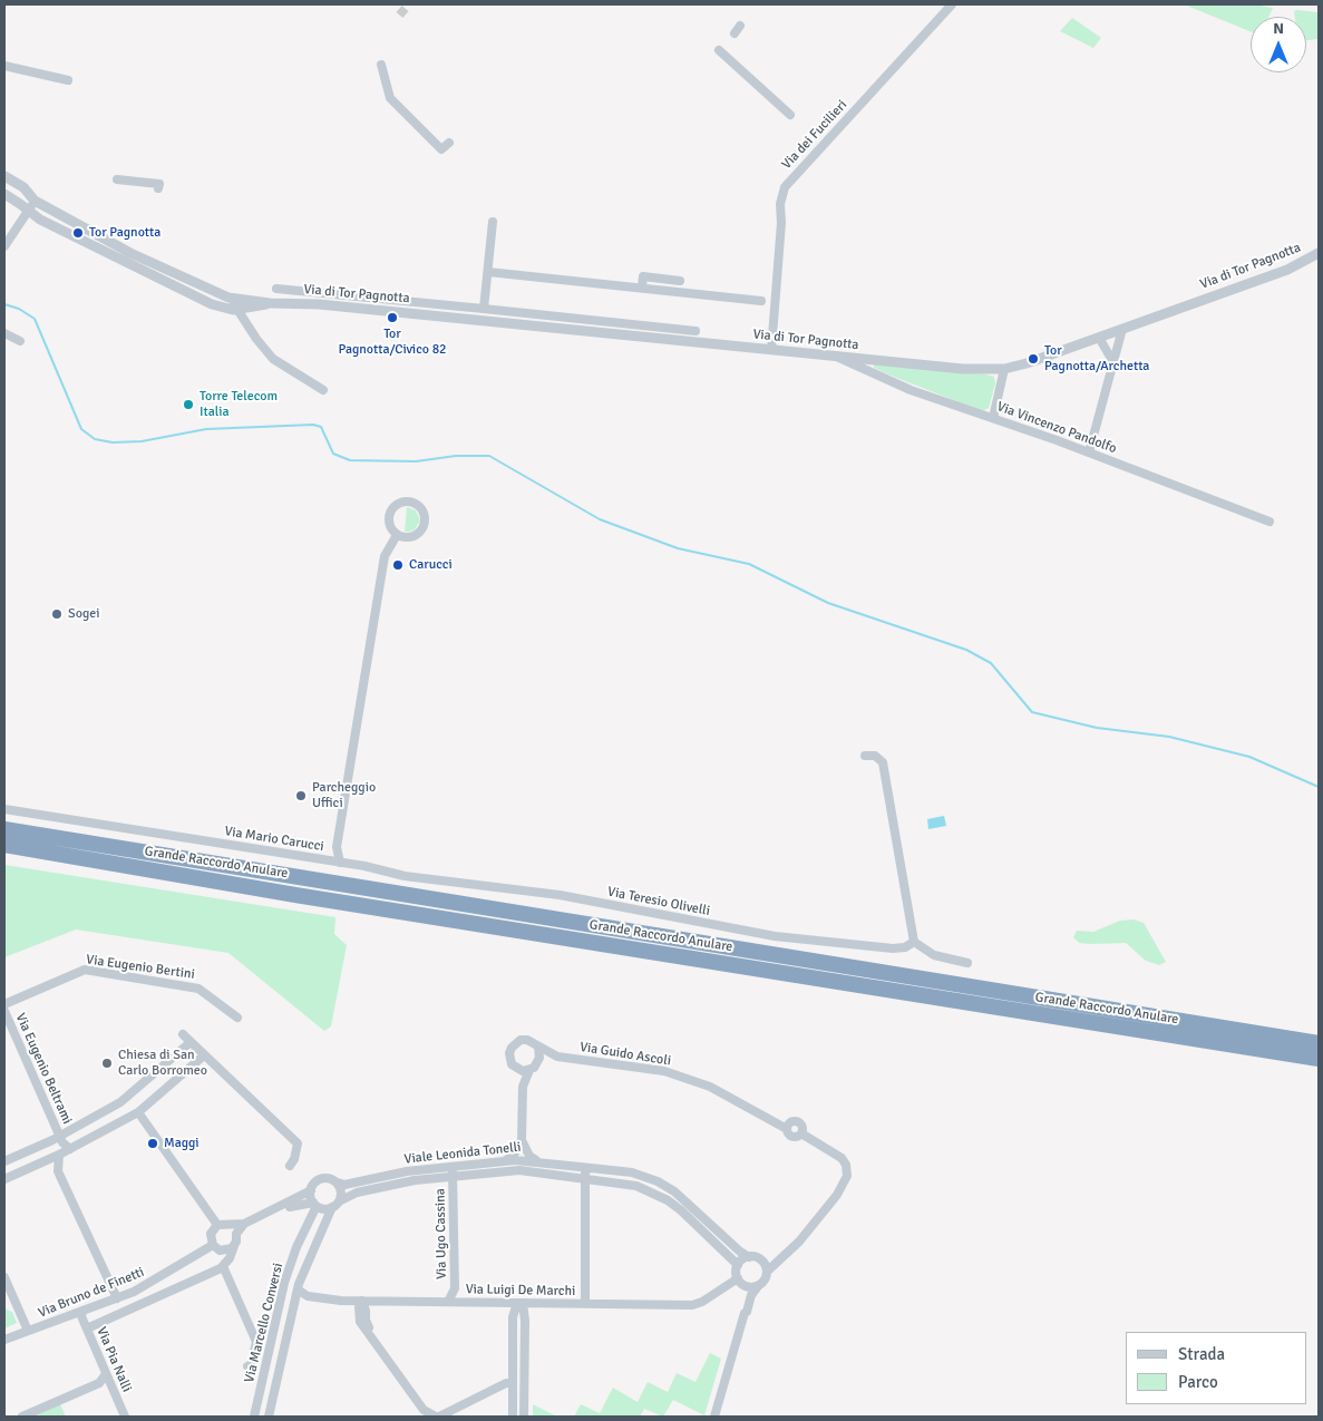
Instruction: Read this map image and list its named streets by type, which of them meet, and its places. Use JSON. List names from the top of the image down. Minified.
{"streets":{"highway":["Grande Raccordo Anulare"],"street":["Via dei Fucilieri","Via di Tor Pagnotta","Via Vincenzo Pandolfo","Via Mario Carucci","Via Teresio Olivelli","Via Eugenio Bertini","Via Guido Ascoli","Via Eugenio Beltrami","Viale Leonida Tonelli","Via Ugo Cassina","Via Luigi De Marchi","Via Bruno de Finetti","Via Marcello Conversi","Via Pia Nalli"]},"crossings":[["Via dei Fucilieri","Via di Tor Pagnotta"],["Via di Tor Pagnotta","Via Vincenzo Pandolfo"],["Via Mario Carucci","Via Teresio Olivelli"],["Viale Leonida Tonelli","Via Ugo Cassina"],["Viale Leonida Tonelli","Via Luigi De Marchi"],["Viale Leonida Tonelli","Via Marcello Conversi"],["Via Ugo Cassina","Via Luigi De Marchi"],["Via Luigi De Marchi","Via Marcello Conversi"],["Via Bruno de Finetti","Via Pia Nalli"]],"places":["Tor Pagnotta","Tor Pagnotta/Civico 82","Tor Pagnotta/Archetta","Torre Telecom Italia","Carucci","Sogei","Parcheggio Uffici","Chiesa di San Carlo Borromeo","Maggi"],"legend":["Strada","Parco"],"north":"top"}
